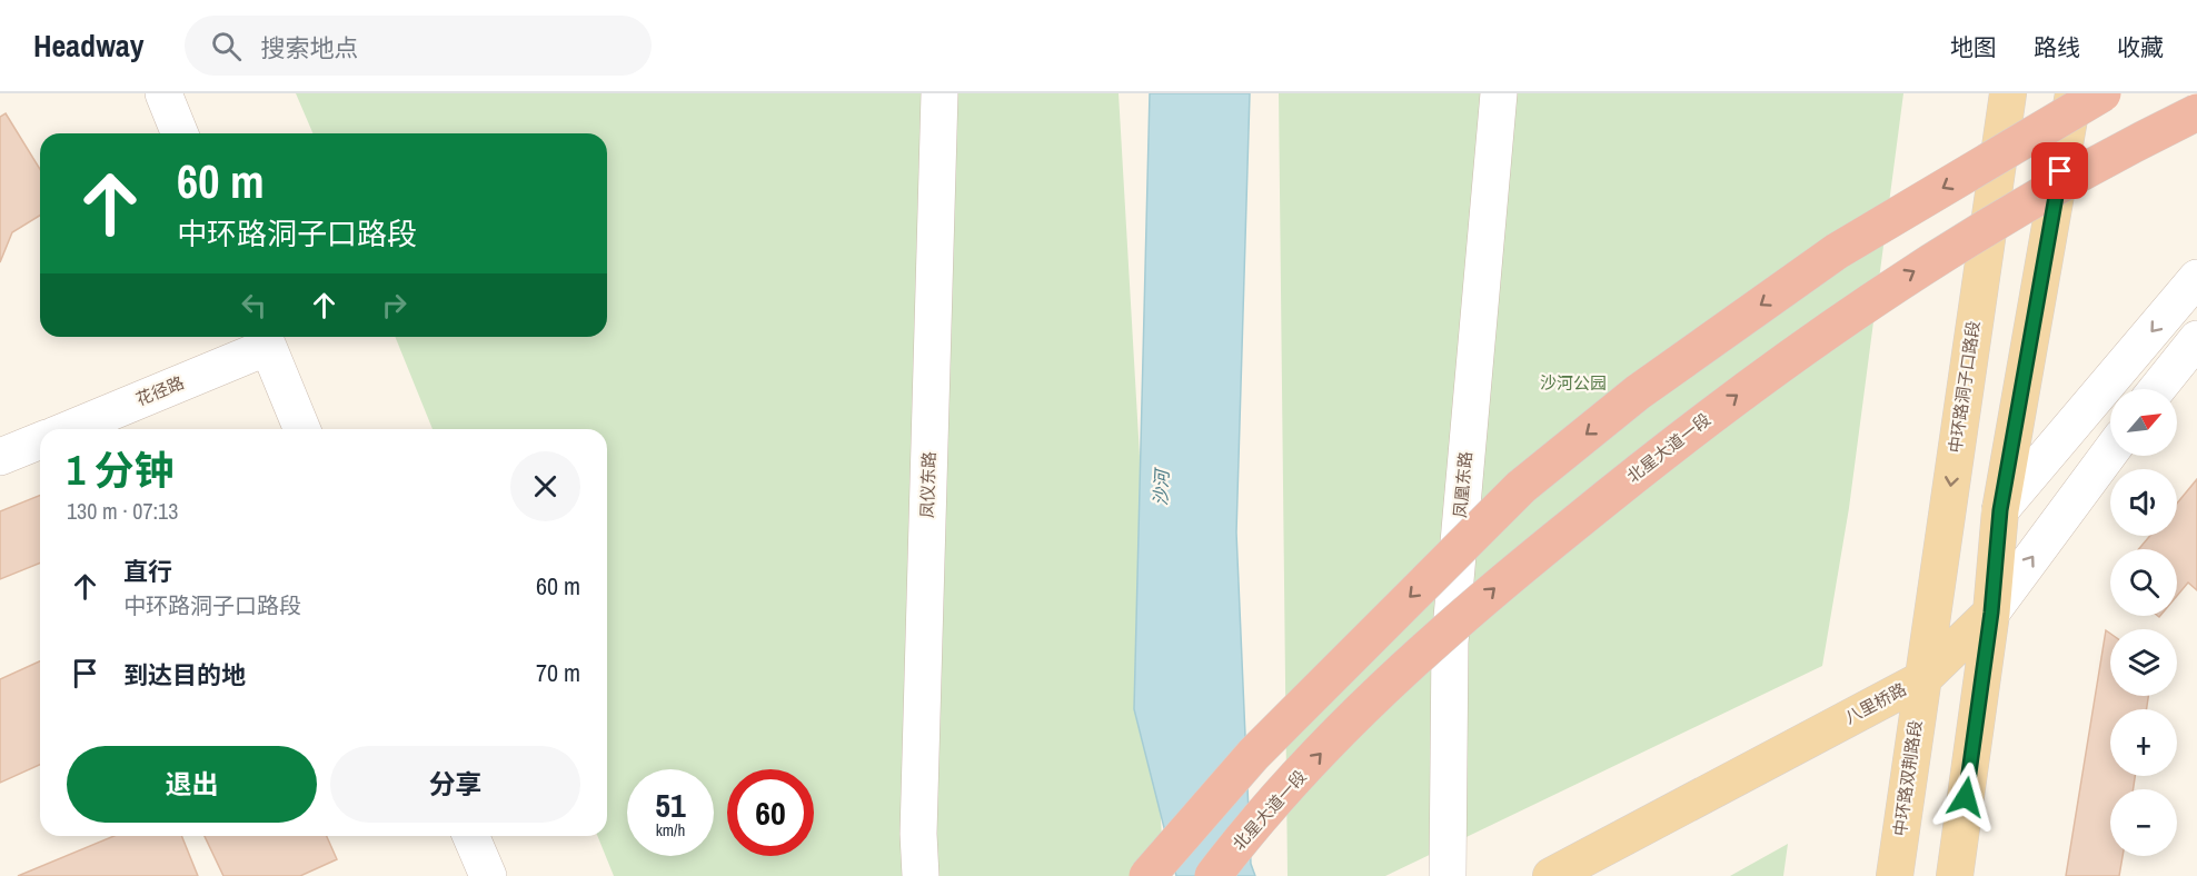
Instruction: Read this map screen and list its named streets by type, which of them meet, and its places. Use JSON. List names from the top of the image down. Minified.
{"streets":{"highway":["北星大道一段"],"main road":["中环路洞子口路段","八里桥路","中环路双荆路段"],"street":["花径路","凤仪东路","凤凰东路"]},"crossings":[["中环路洞子口路段","八里桥路"],["中环路洞子口路段","中环路双荆路段"],["八里桥路","中环路双荆路段"]],"water":["沙河"],"parks":["沙河公园"],"north":"top right","page":{"header":"Headway","search":"搜索地点","nav":["地图","路线","收藏"],"turn":["60 m","中环路洞子口路段"],"map_buttons":["+","−"],"heading":["1 分钟","130 m · 07:13"],"list":[{"name":"直行","note":"中环路洞子口路段","value":"60 m"},{"name":"到达目的地","value":"70 m"}],"buttons":["退出","分享"],"speed":"51 km/h","limit":"60"}}
